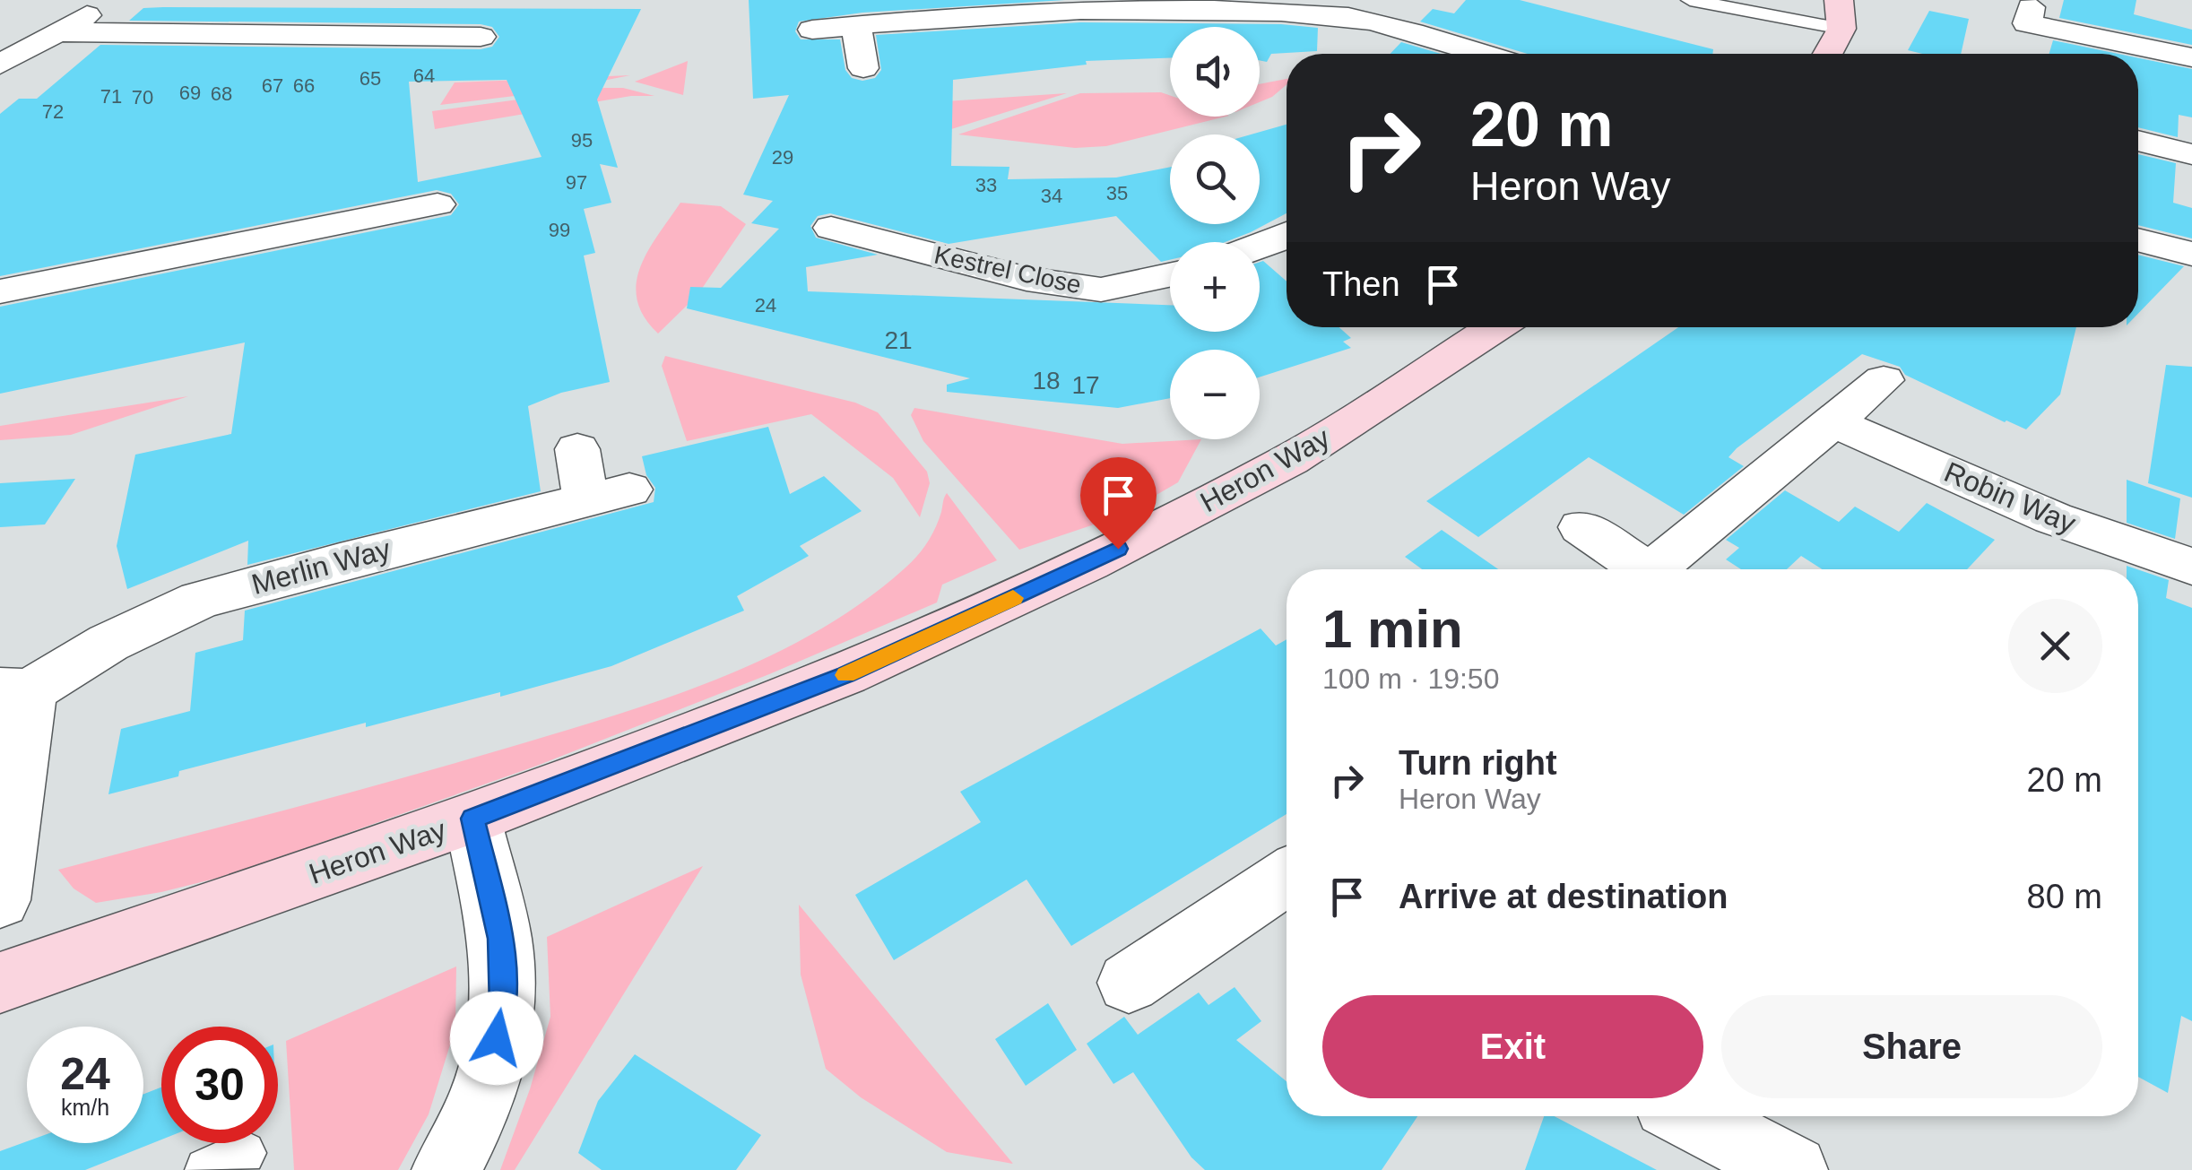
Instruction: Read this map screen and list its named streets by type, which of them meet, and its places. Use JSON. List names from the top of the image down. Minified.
{"streets":{"street":["Kestrel Close","Heron Way","Robin Way","Merlin Way"]},"house_numbers":["64","65","67","66","69","68","71","70","72","95","29","97","33","35","34","99","24","21","18","17"],"page":{"map_buttons":["+","−"],"turn":["20 m","Heron Way"],"then":"Then","heading":["1 min","100 m · 19:50"],"list":[{"name":"Turn right","note":"Heron Way","value":"20 m"},{"name":"Arrive at destination","value":"80 m"}],"buttons":["Exit","Share"],"speed":"24 km/h","limit":"30"}}
